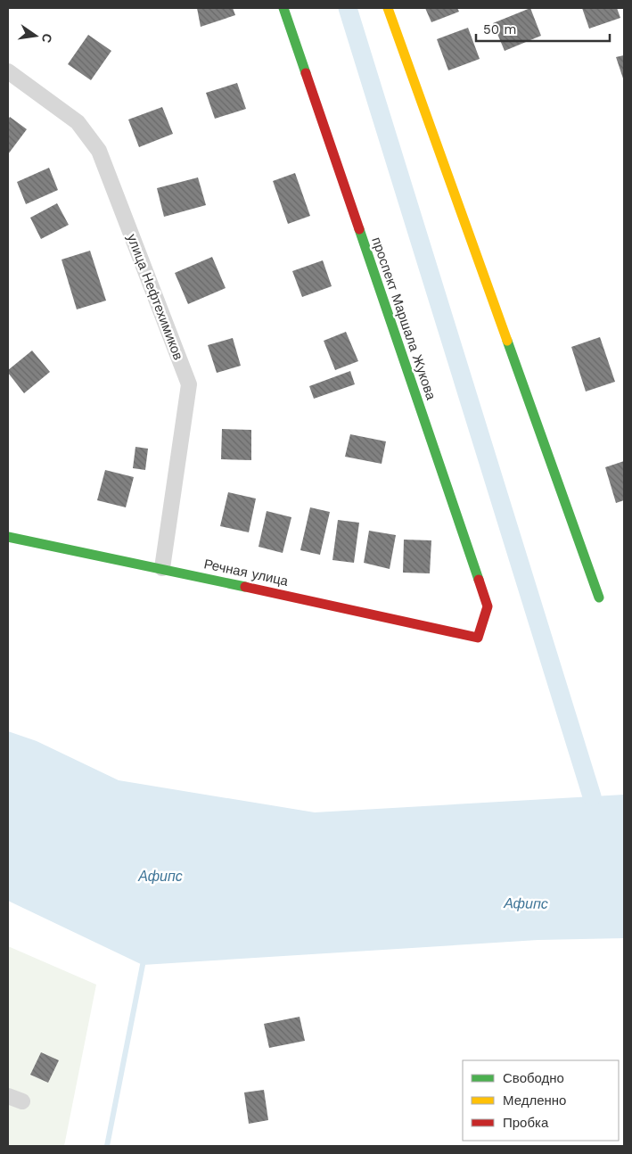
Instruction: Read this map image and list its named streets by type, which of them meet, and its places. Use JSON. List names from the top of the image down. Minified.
{"streets":{"street":["улица Нефтехимиков","проспект Маршала Жукова","Речная улица"]},"crossings":[["улица Нефтехимиков","Речная улица"],["проспект Маршала Жукова","Речная улица"]],"water":["Афипс"],"legend":["Свободно","Медленно","Пробка"],"scale_bar":"50 m","north":"right"}
